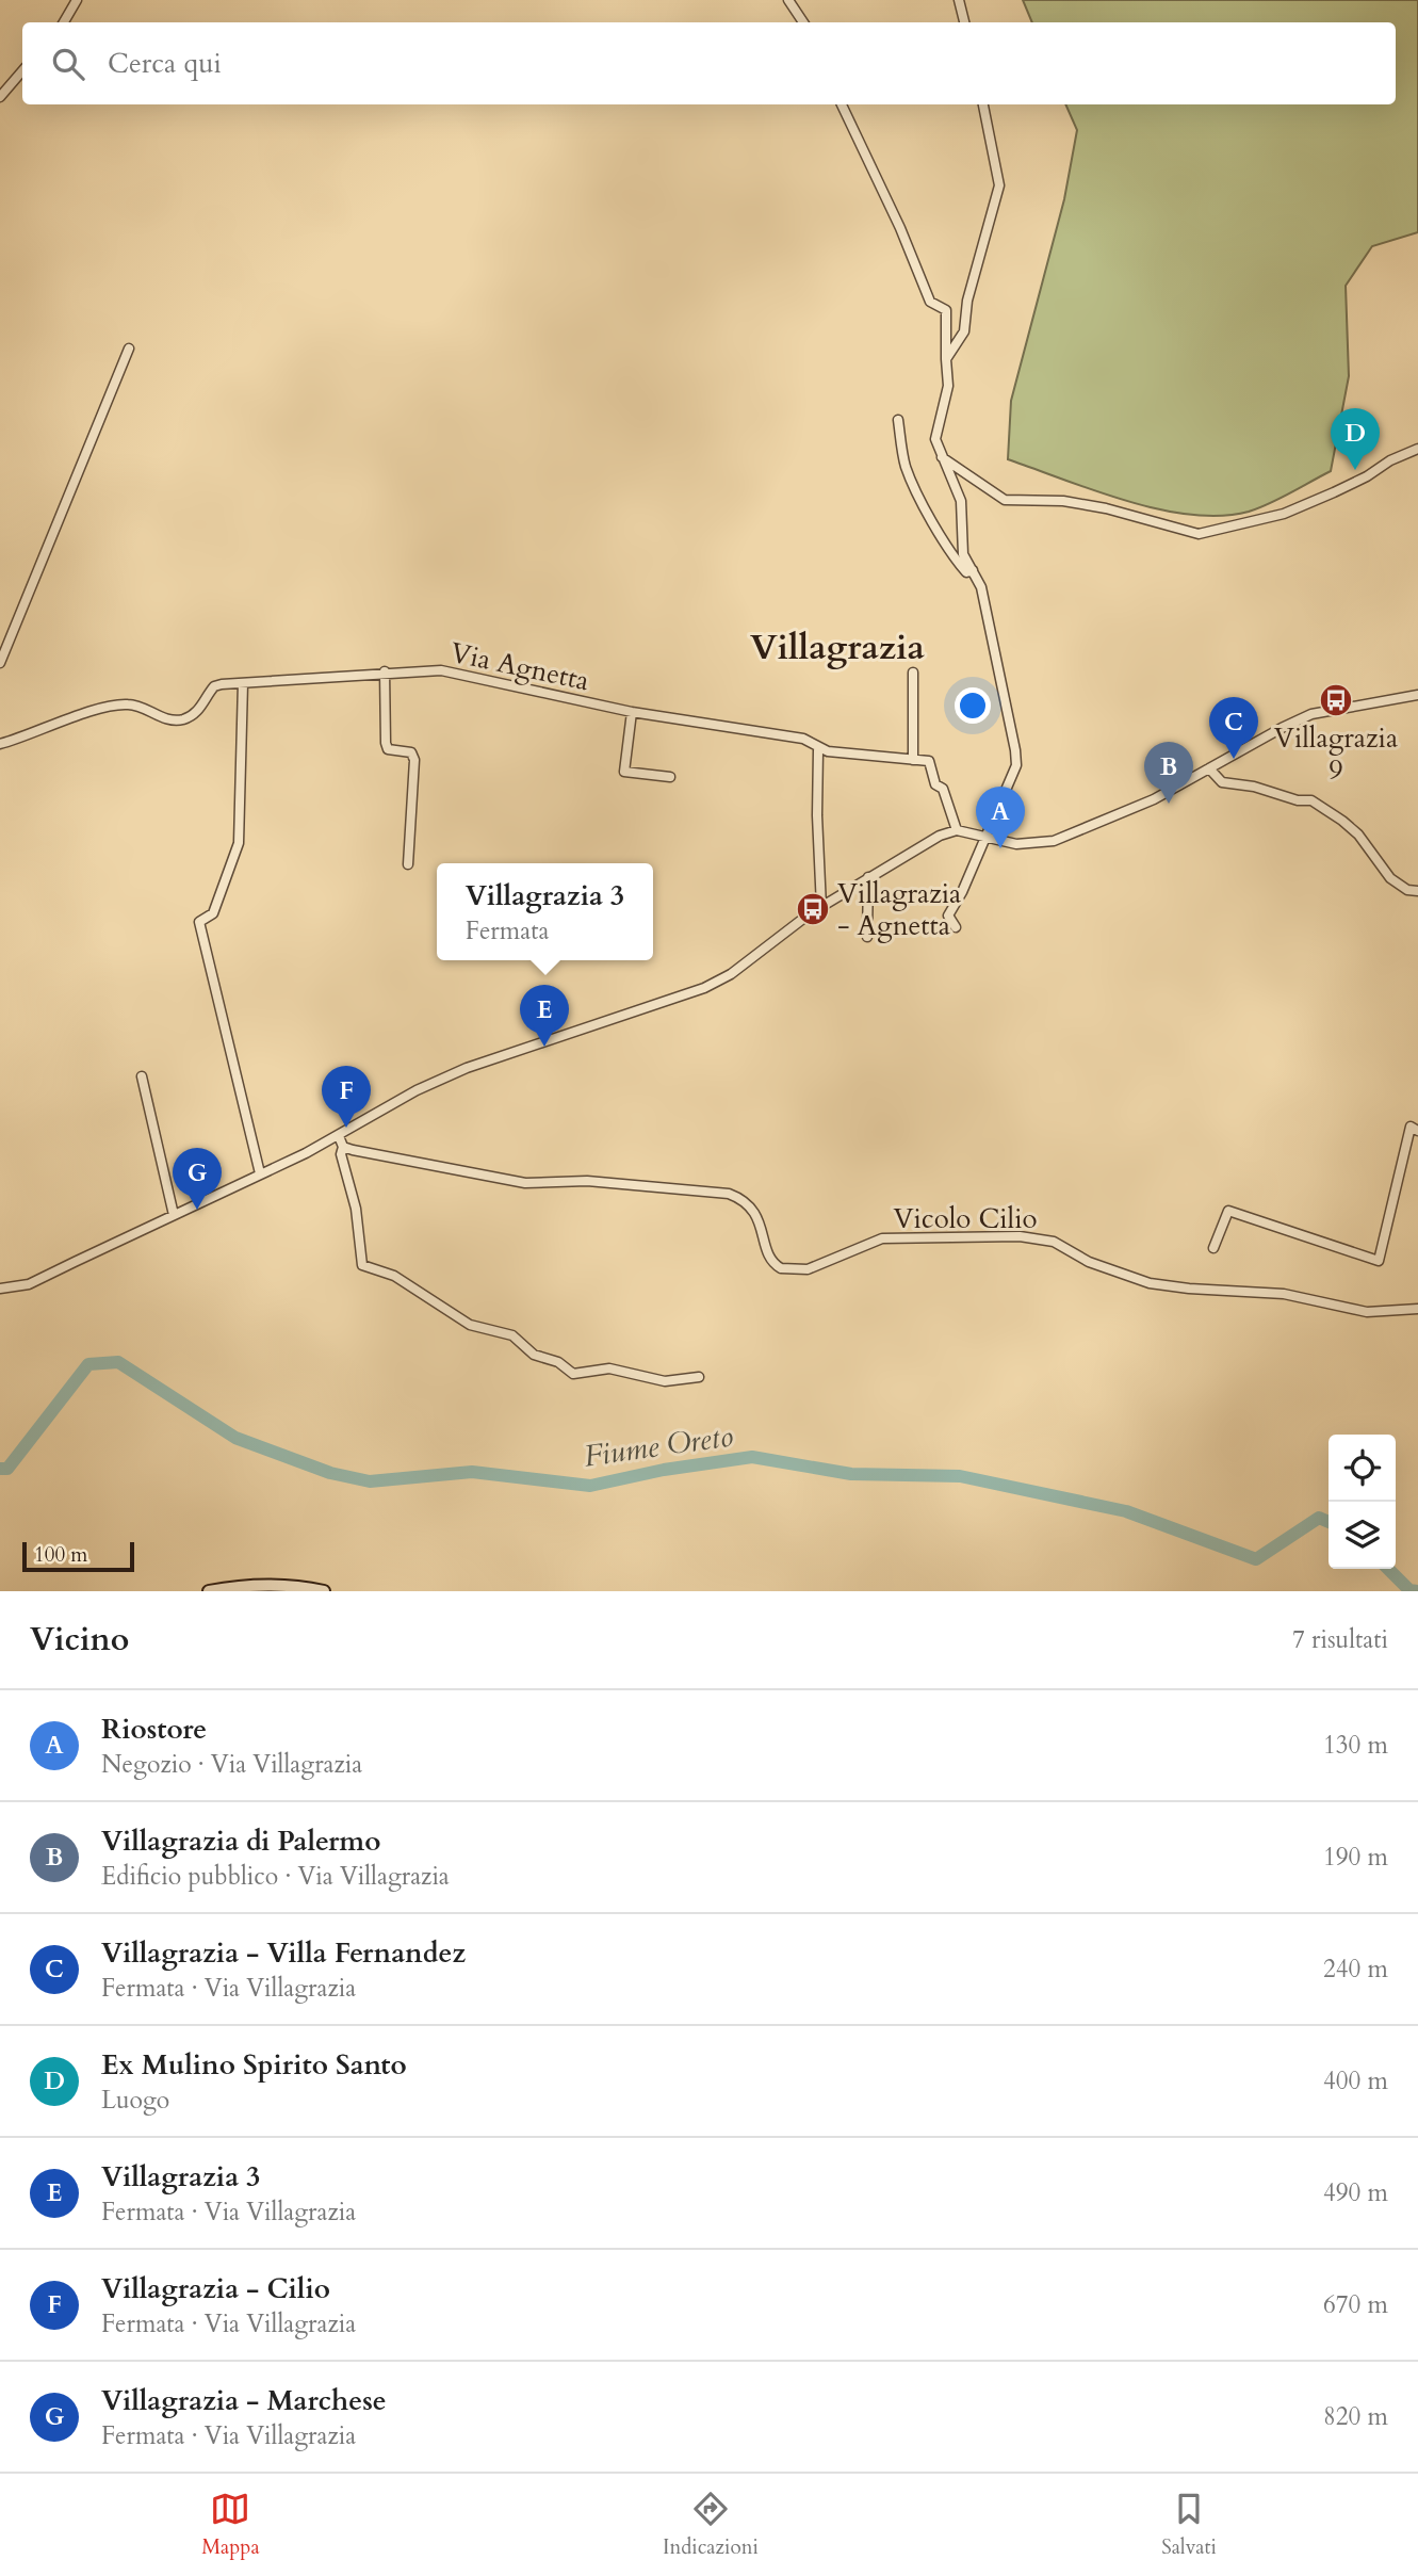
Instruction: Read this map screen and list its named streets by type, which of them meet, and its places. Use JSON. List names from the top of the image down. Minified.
{"streets":{"street":["Via Agnetta","Vicolo Cilio"]},"districts":["Villagrazia"],"water":["Fiume Oreto"],"places":{"bus stop":["Villagrazia 9","Villagrazia - Agnetta"]},"scale_bar":"100 m","page":{"search":"Cerca qui","pins":["D","C","B","A","E","F","G"],"popup":["Villagrazia 3","Fermata"],"scale":"100 m","heading":["Vicino","7 risultati"],"list":[{"mark":"A","name":"Riostore","note":"Negozio · Via Villagrazia","value":"130 m"},{"mark":"B","name":"Villagrazia di Palermo","note":"Edificio pubblico · Via Villagrazia","value":"190 m"},{"mark":"C","name":"Villagrazia - Villa Fernandez","note":"Fermata · Via Villagrazia","value":"240 m"},{"mark":"D","name":"Ex Mulino Spirito Santo","note":"Luogo","value":"400 m"},{"mark":"E","name":"Villagrazia 3","note":"Fermata · Via Villagrazia","value":"490 m"},{"mark":"F","name":"Villagrazia - Cilio","note":"Fermata · Via Villagrazia","value":"670 m"},{"mark":"G","name":"Villagrazia - Marchese","note":"Fermata · Via Villagrazia","value":"820 m"}],"nav":["Mappa","Indicazioni","Salvati"]}}
